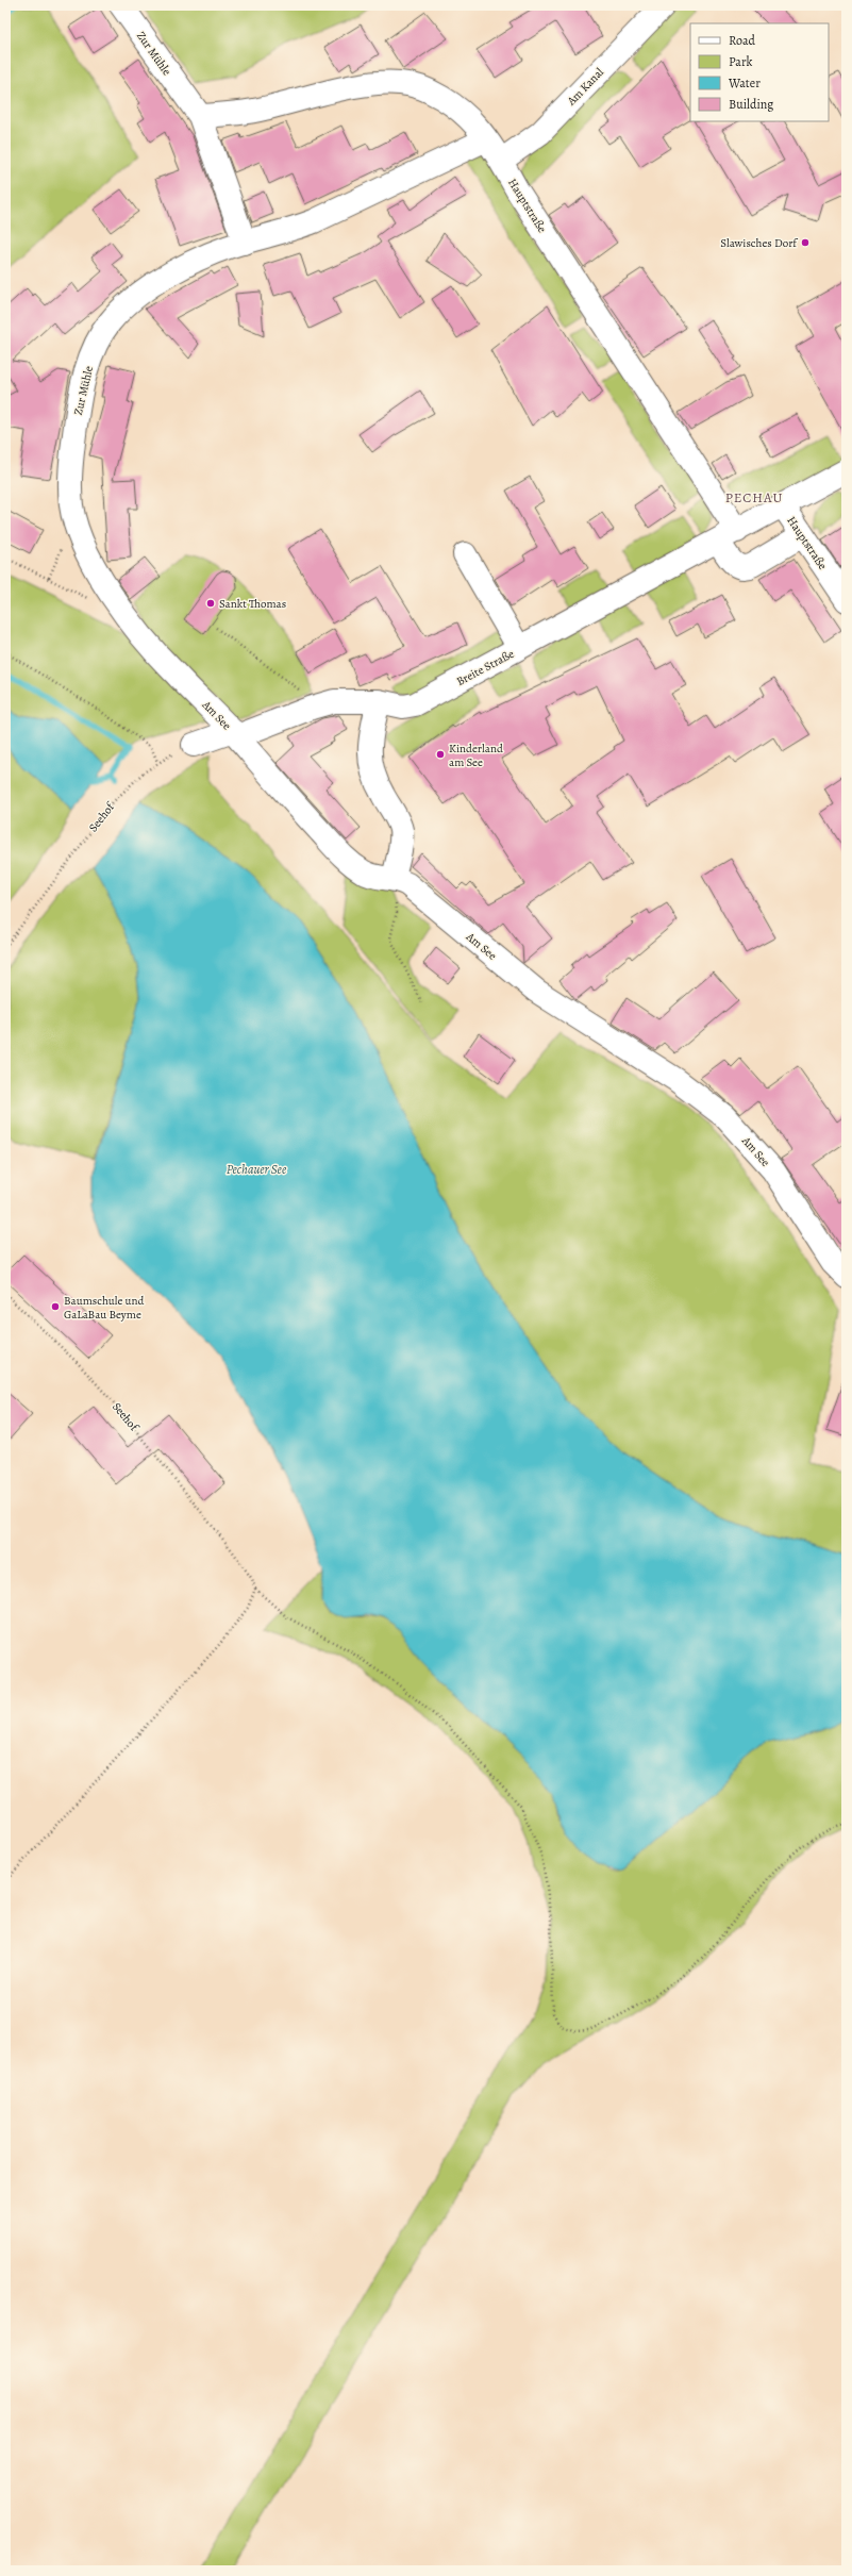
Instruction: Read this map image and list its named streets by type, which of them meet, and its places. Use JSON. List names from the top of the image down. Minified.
{"streets":{"street":["Zur Mühle","Am Kanal","Hauptstraße","Breite Straße","Am See"],"path":["Seehof"]},"crossings":[["Zur Mühle","Hauptstraße"],["Zur Mühle","Am See"],["Am Kanal","Hauptstraße"],["Hauptstraße","Breite Straße"],["Breite Straße","Am See"]],"districts":["PECHAU"],"water":["Pechauer See"],"places":["Slawisches Dorf","Sankt Thomas","Kinderland am See","Baumschule und GaLaBau Beyme"],"legend":["Road","Park","Water","Building"]}
